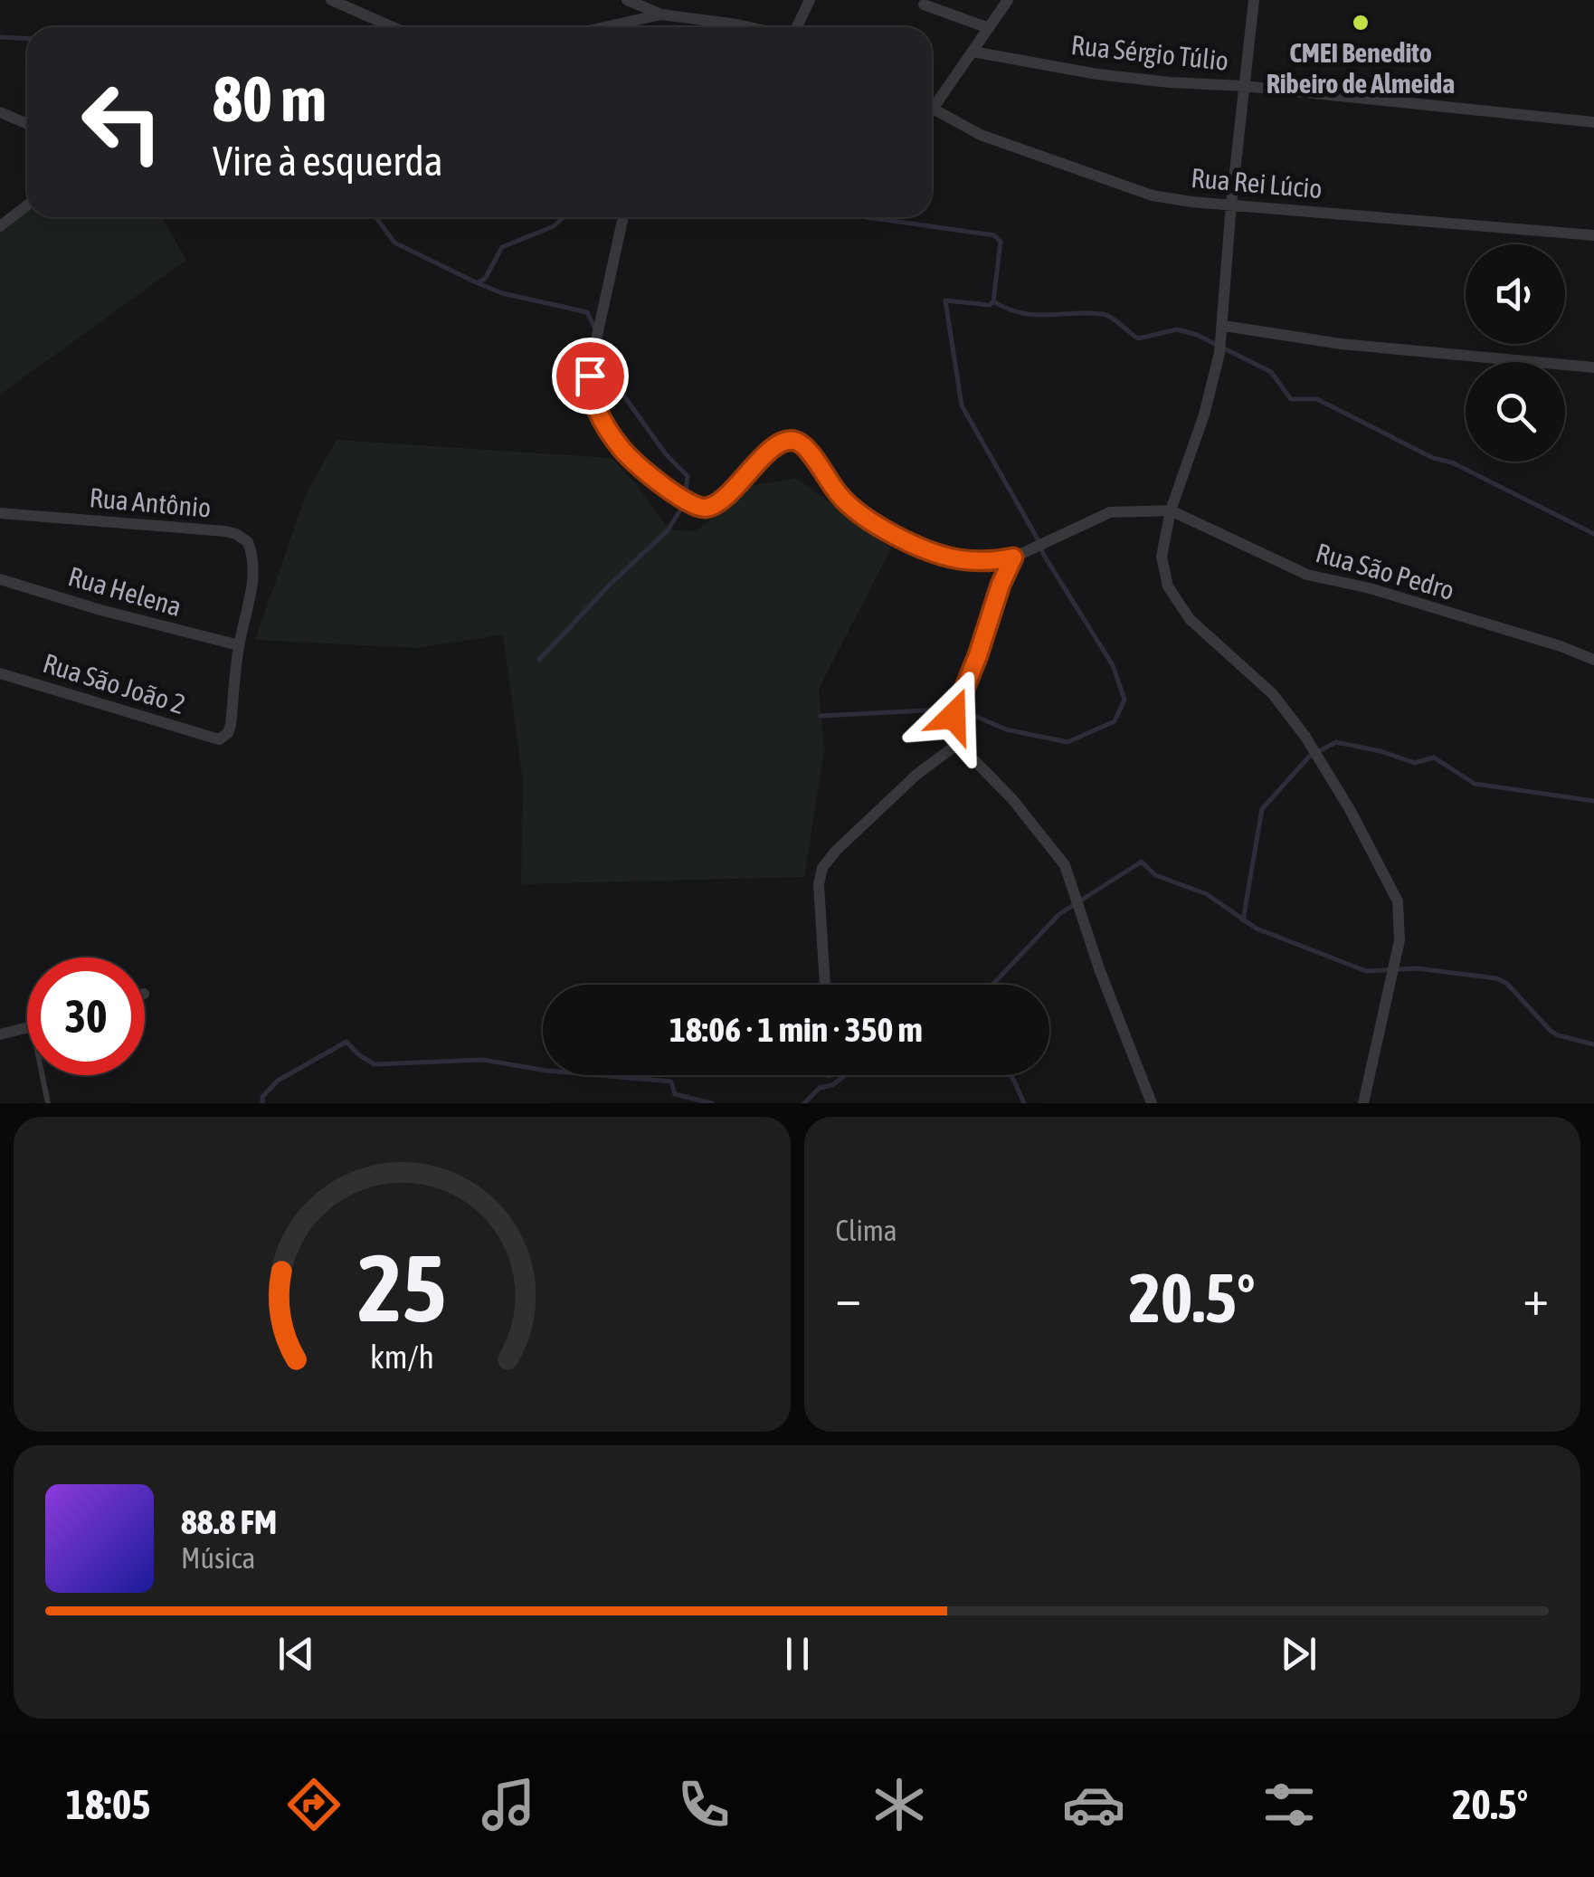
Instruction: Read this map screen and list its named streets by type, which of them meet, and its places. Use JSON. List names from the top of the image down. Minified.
{"streets":{"street":["Rua Sérgio Túlio","Rua Rei Lúcio","Rua Antônio","Rua São Pedro","Rua Helena","Rua São João 2"]},"crossings":[["Rua Antônio","Rua Helena"],["Rua Antônio","Rua São João 2"]],"places":["CMEI Benedito Ribeiro de Almeida"],"page":{"turn":["80 m","Vire à esquerda"],"limit":"30","trip":"18:06 · 1 min · 350 m","tile":"Clima","heat":["−","20.5°","+"],"song":["88.8 FM","Música"],"tabs":["18:05","20.5°"],"gauge":["25","km/h"]}}
